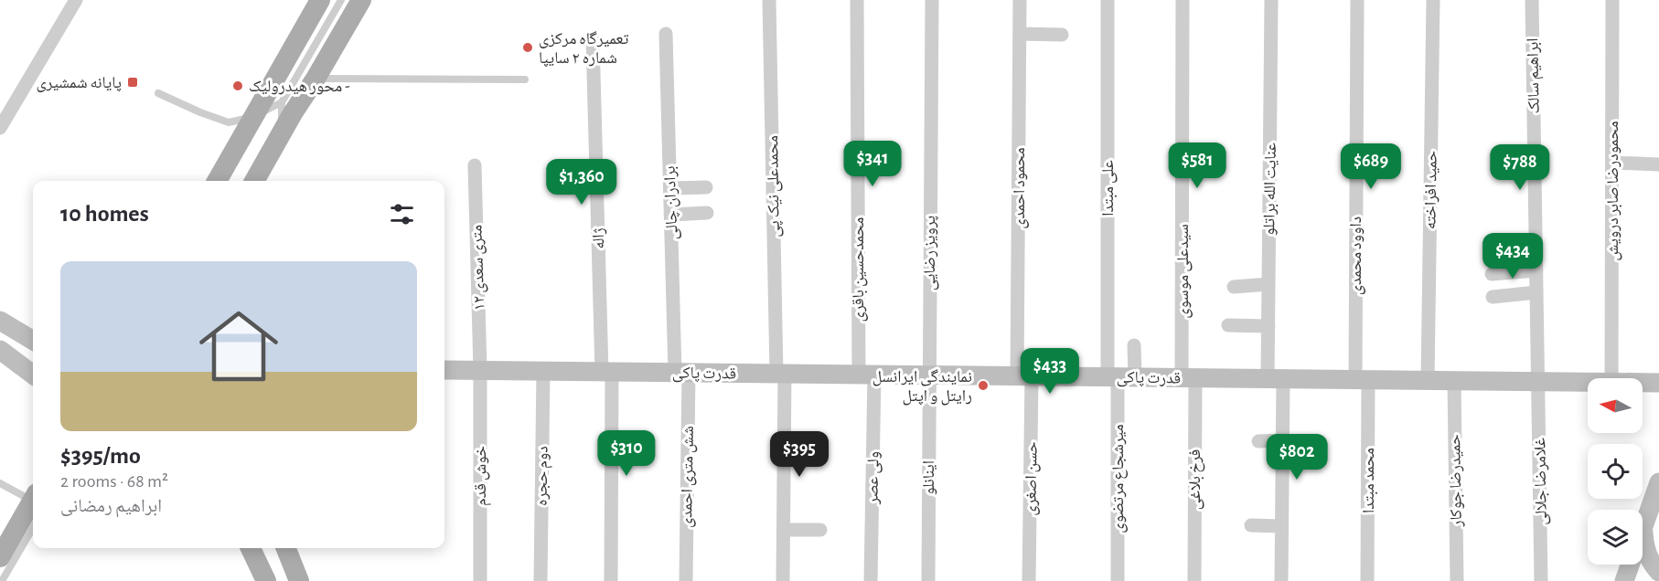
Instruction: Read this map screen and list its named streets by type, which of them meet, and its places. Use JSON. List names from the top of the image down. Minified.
{"streets":{"street":["ابراهیم سالک","محمدعلی نیک پی","محمود احمدی","علی مبتدا","عنایت الله براتلو","حمید افراخته","محمودرضا صابر درویش","برادران چالی","ژاله","پرویز رضایی","داوود محمدی","۱۲ متری سعدی","محمدحسین باقری","سیدعلی موسوی","قدرت پاکی","خوش قدم","دوم حجره","شش متری احمدی","ولی عصر","اینانلو","حسن اصغری","میرشجاع مرتضوی","فرخ بلاغی","محمد مبتدا","حمیدرضا جوکار","غلامرضا جلالی"]},"crossings":[["ابراهیم سالک","قدرت پاکی"],["ابراهیم سالک","غلامرضا جلالی"],["محمدعلی نیک پی","قدرت پاکی"],["محمود احمدی","قدرت پاکی"],["محمود احمدی","حسن اصغری"],["علی مبتدا","قدرت پاکی"],["علی مبتدا","میرشجاع مرتضوی"],["عنایت الله براتلو","قدرت پاکی"],["حمید افراخته","قدرت پاکی"],["برادران چالی","قدرت پاکی"],["برادران چالی","شش متری احمدی"],["ژاله","قدرت پاکی"],["پرویز رضایی","قدرت پاکی"],["پرویز رضایی","اینانلو"],["داوود محمدی","قدرت پاکی"],["داوود محمدی","محمد مبتدا"],["۱۲ متری سعدی","قدرت پاکی"],["۱۲ متری سعدی","خوش قدم"],["محمدحسین باقری","قدرت پاکی"],["محمدحسین باقری","ولی عصر"],["سیدعلی موسوی","قدرت پاکی"],["سیدعلی موسوی","فرخ بلاغی"],["قدرت پاکی","خوش قدم"],["قدرت پاکی","دوم حجره"],["قدرت پاکی","شش متری احمدی"],["قدرت پاکی","ولی عصر"],["قدرت پاکی","اینانلو"],["قدرت پاکی","حسن اصغری"],["قدرت پاکی","میرشجاع مرتضوی"],["قدرت پاکی","فرخ بلاغی"],["قدرت پاکی","محمد مبتدا"],["قدرت پاکی","حمیدرضا جوکار"],["قدرت پاکی","غلامرضا جلالی"]],"places":{"other":["تعمیرگاه مرکزی شماره ۲ سایپا","محور هیدرولیک -","نمایندگی ایرانسل رایتل و اپتل"],"transit":["پایانه شمشیری"]},"north":"left","page":{"price":["$341","$581","$689","$788","$1,360","$434","$433","$310","$395","$802"],"heading":"10 homes","list":[{"name":"$395/mo","note":"2 rooms · 68 m² · ابراهیم رمضانی"}]}}
